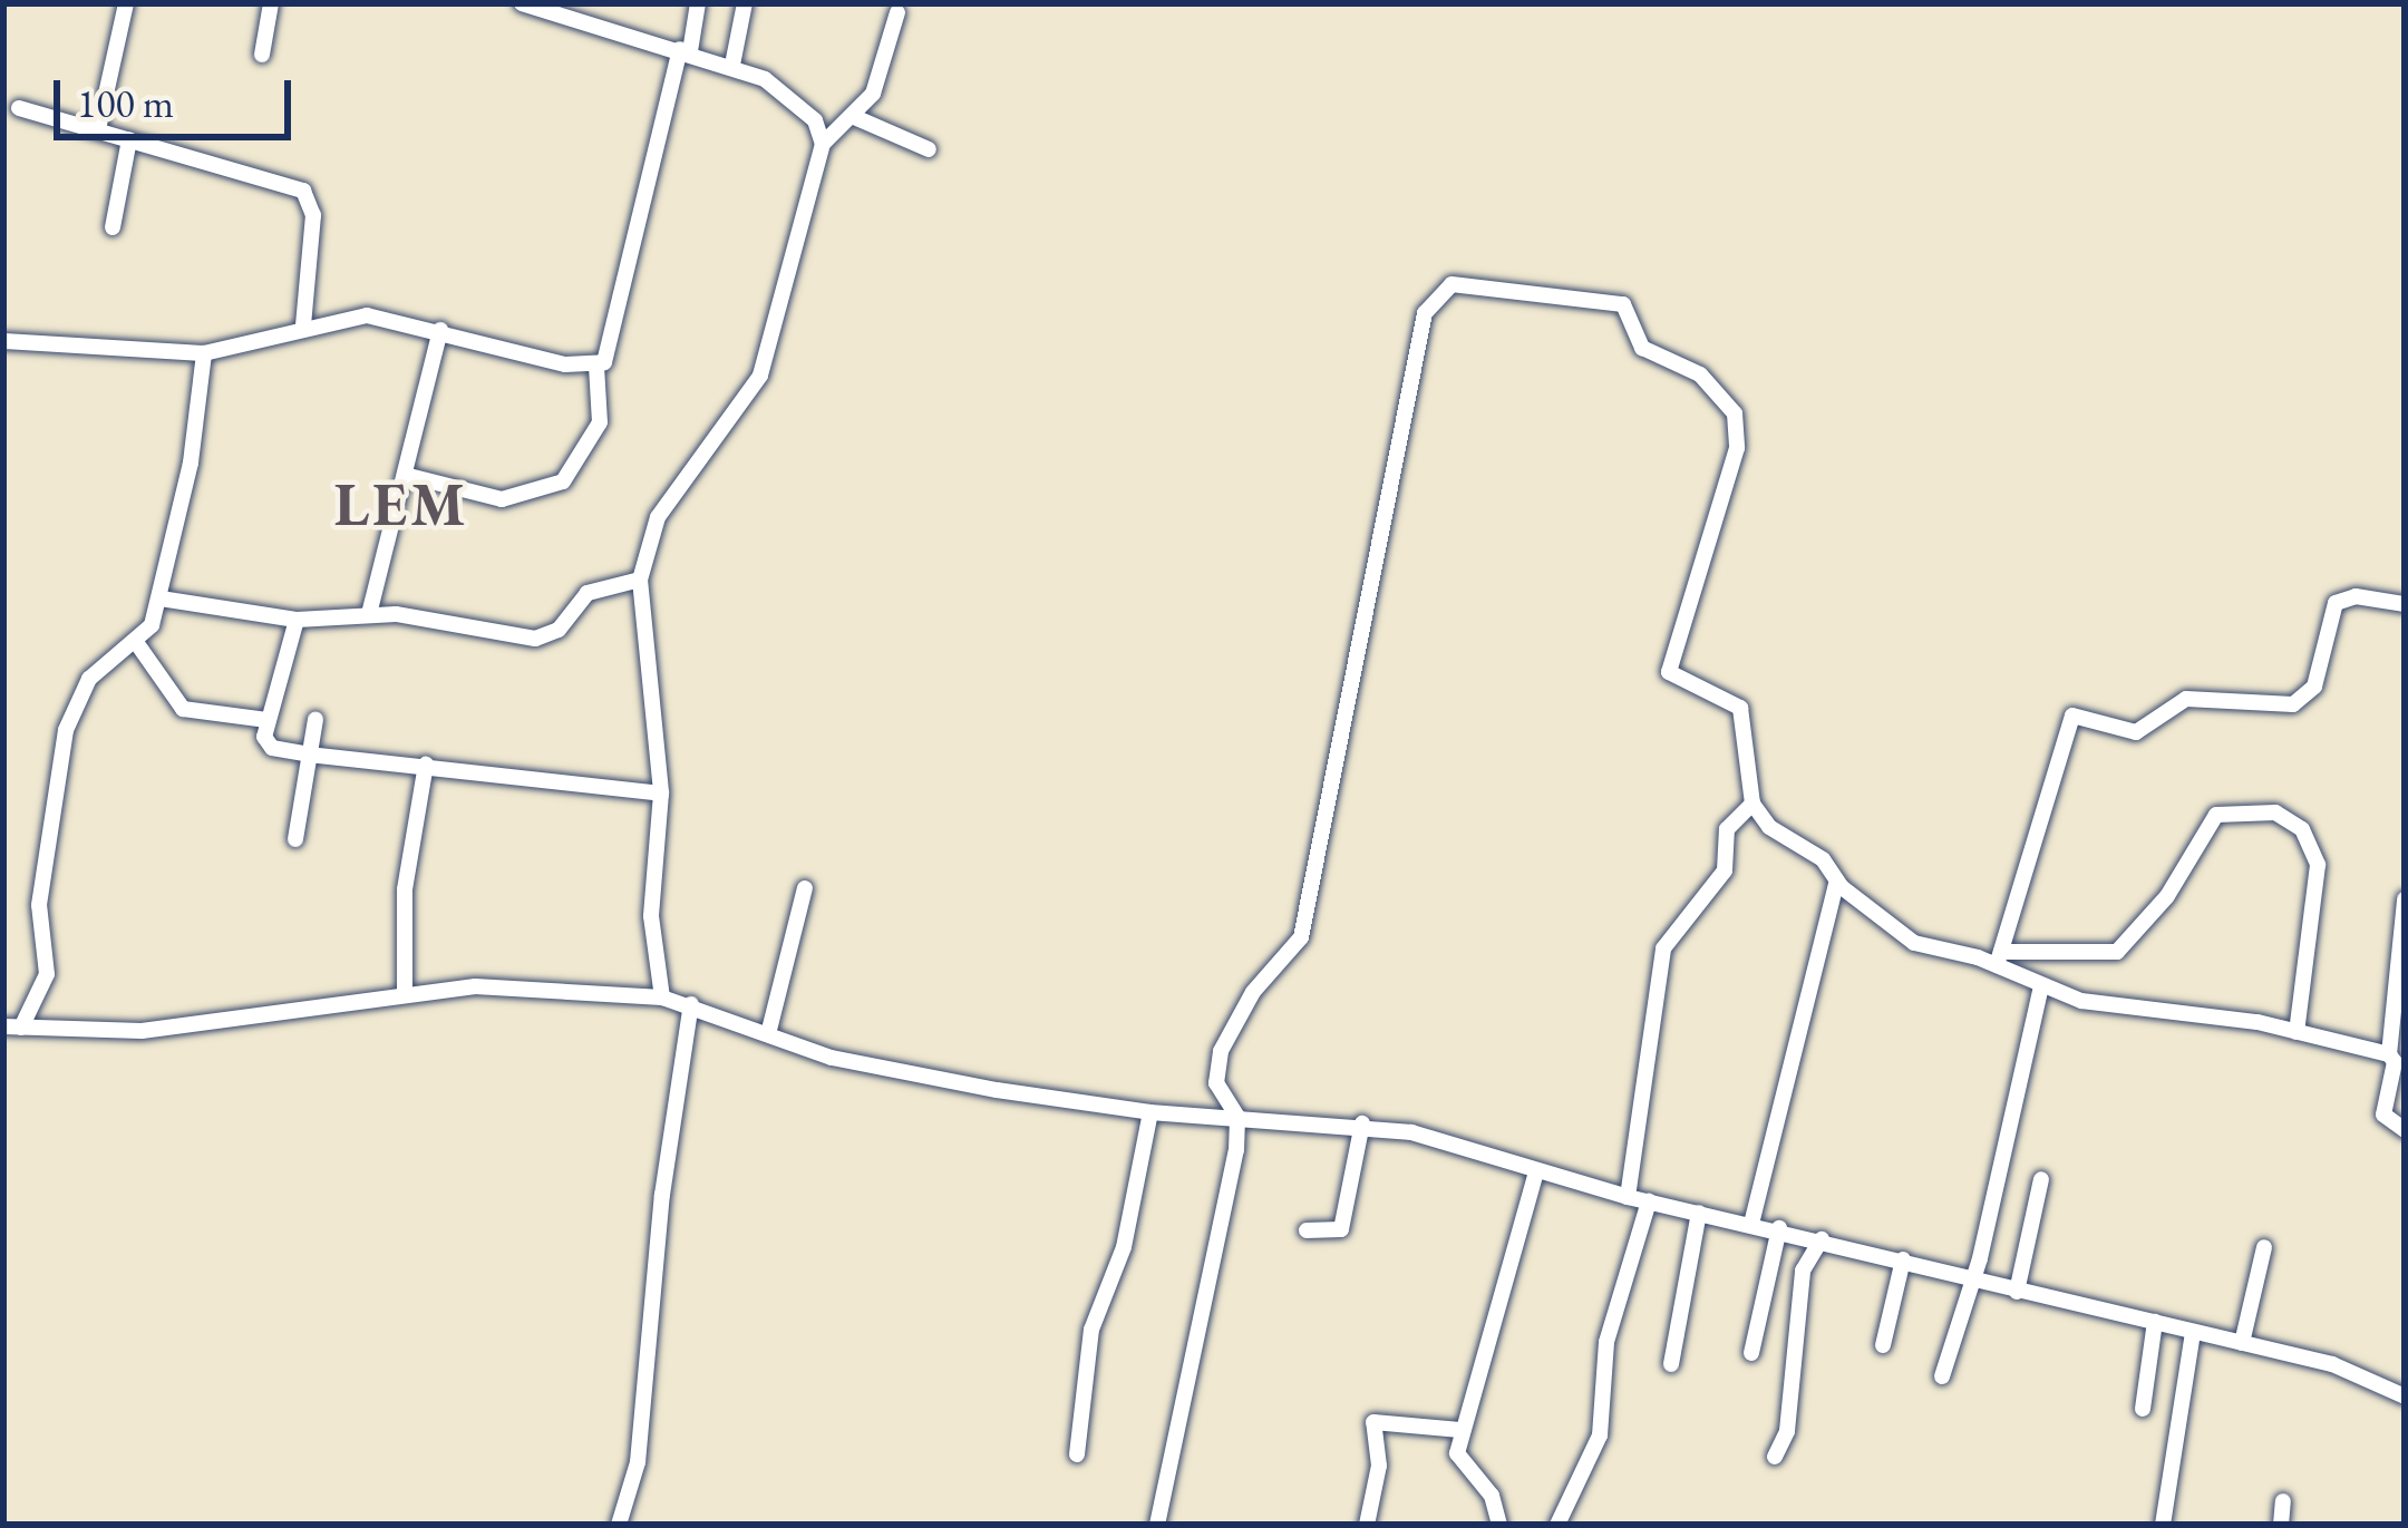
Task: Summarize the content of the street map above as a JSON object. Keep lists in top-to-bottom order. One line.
{"districts":["LEM"],"scale_bar":"100 m"}
